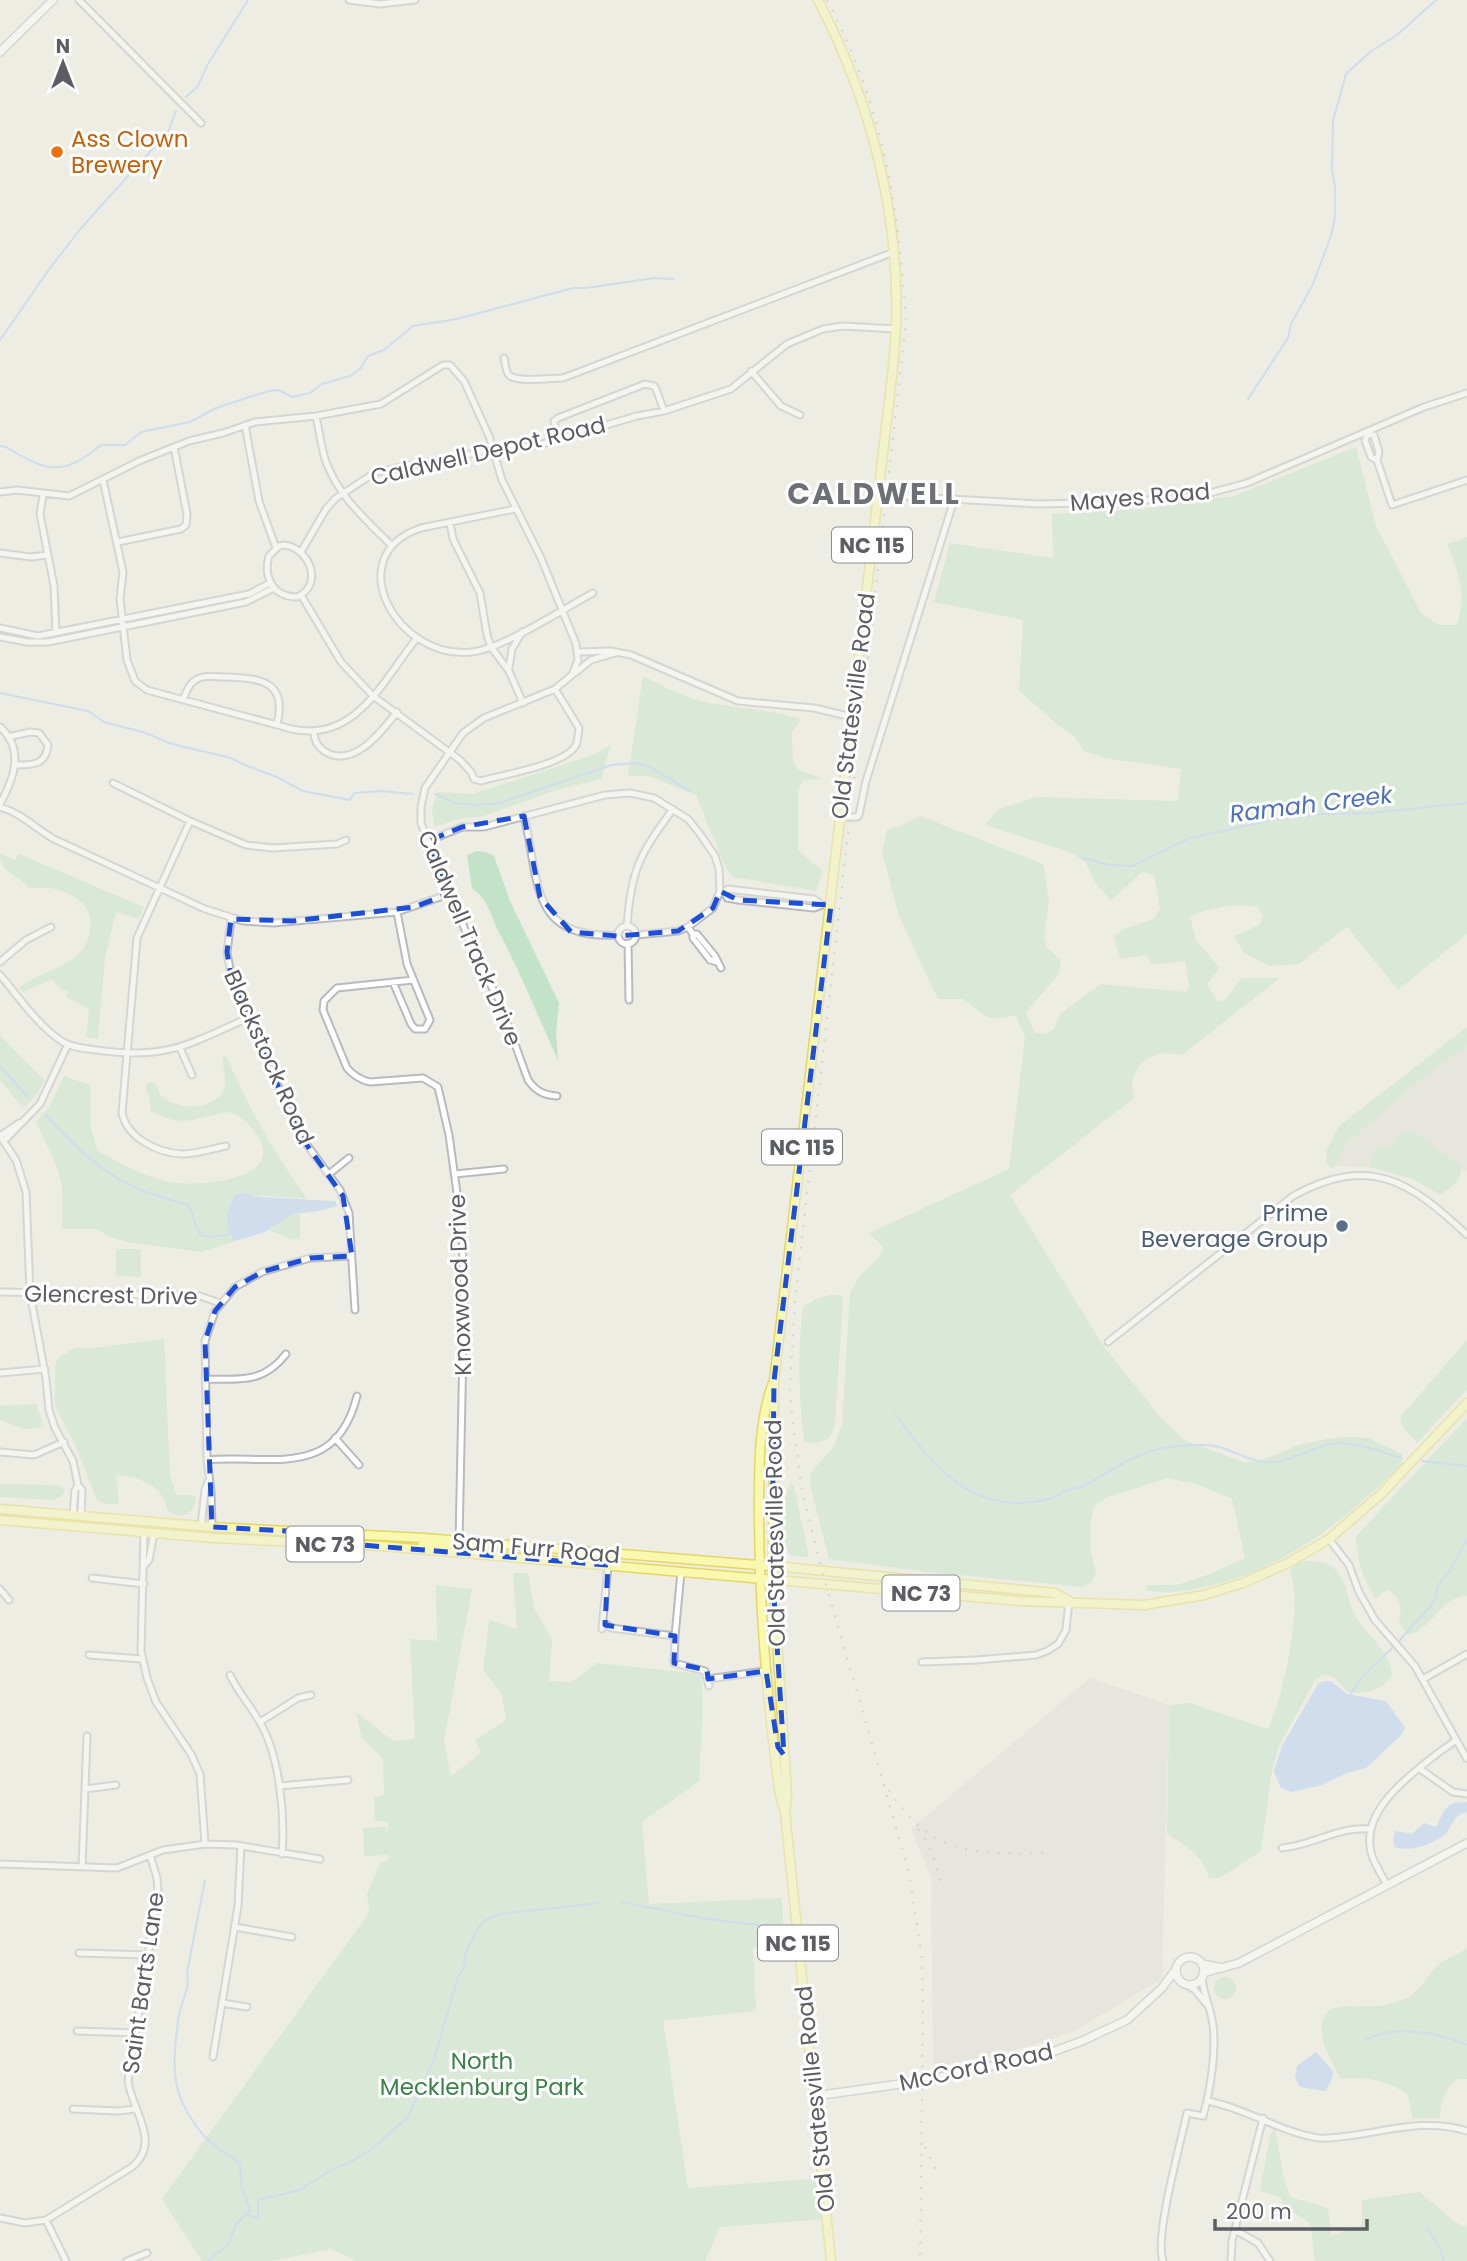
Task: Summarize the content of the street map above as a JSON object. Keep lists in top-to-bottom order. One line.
{"streets":{"main road":["NC 115","Old Statesville Road","NC 73","Sam Furr Road"],"street":["Caldwell Depot Road","Mayes Road","Caldwell Track Drive","Blackstock Road","Knoxwood Drive","Glencrest Drive","Saint Barts Lane","McCord Road"]},"crossings":[["Caldwell Depot Road","Old Statesville Road"],["Mayes Road","Old Statesville Road"],["Old Statesville Road","Sam Furr Road"],["Old Statesville Road","McCord Road"],["Knoxwood Drive","Sam Furr Road"]],"districts":["CALDWELL"],"water":["Ramah Creek"],"parks":["North Mecklenburg Park"],"places":["Ass Clown Brewery","Prime Beverage Group"],"scale_bar":"200 m","north":"top"}
